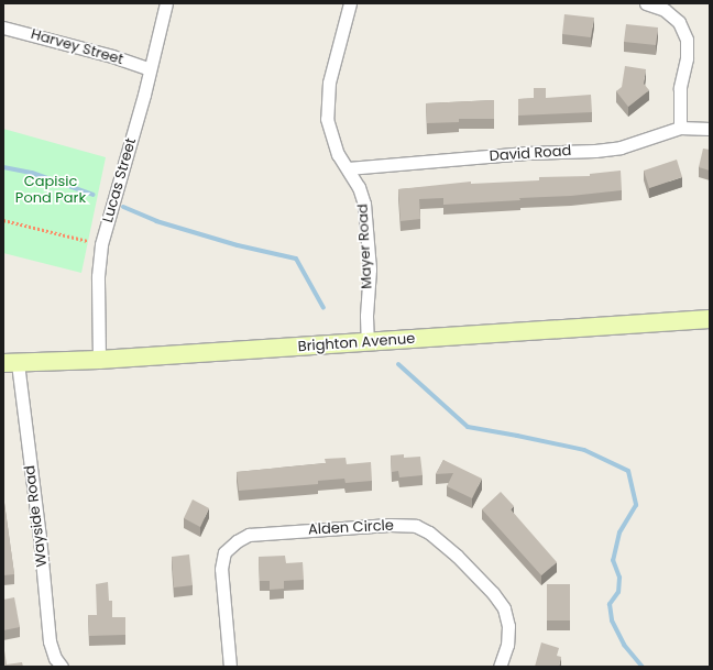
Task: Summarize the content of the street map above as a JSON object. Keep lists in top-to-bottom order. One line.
{"streets":{"main road":["Brighton Avenue"],"street":["Harvey Street","David Road","Lucas Street","Mayer Road","Wayside Road","Alden Circle"]},"crossings":[["Harvey Street","Lucas Street"],["David Road","Mayer Road"],["Lucas Street","Brighton Avenue"],["Mayer Road","Brighton Avenue"],["Brighton Avenue","Wayside Road"]],"parks":["Capisic Pond Park"]}
